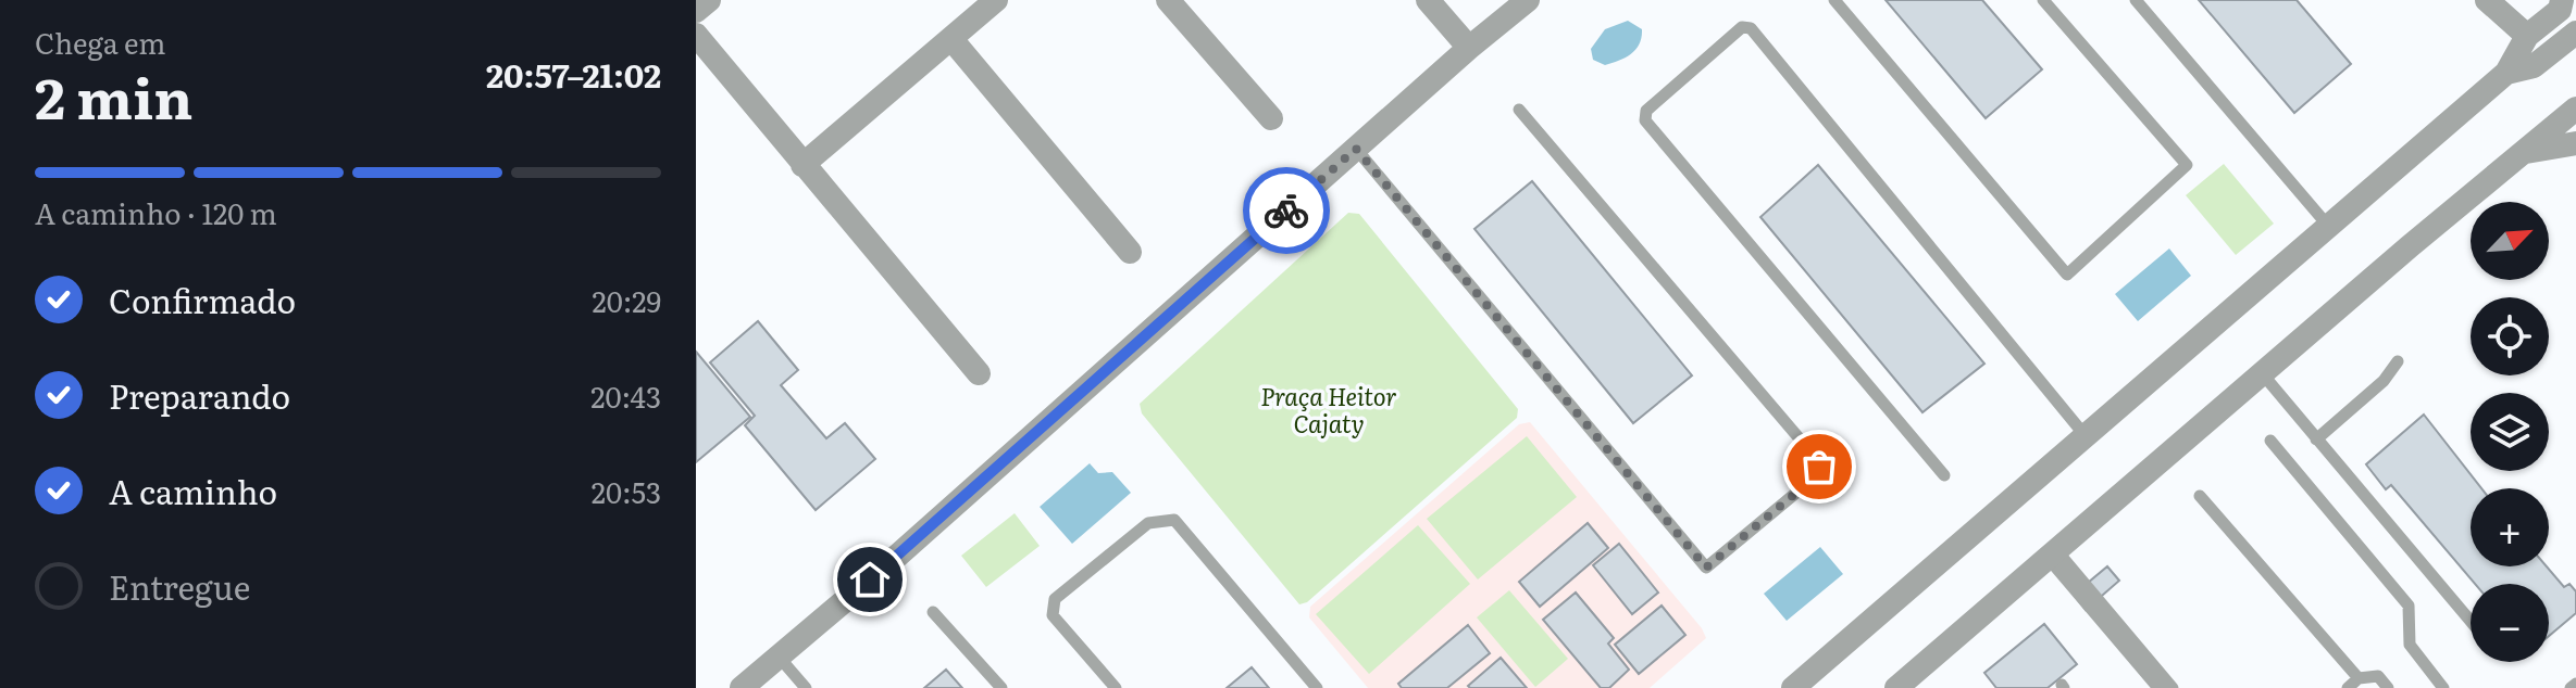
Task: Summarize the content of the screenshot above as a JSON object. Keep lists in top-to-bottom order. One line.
{"parks":["Praça Heitor Cajaty"],"north":"top right","page":{"heading":["2 min","Chega em","20:57–21:02"],"bar":"A caminho · 120 m","map_buttons":["+","−"],"list":[["Confirmado","20:29"],["Preparando","20:43"],["A caminho","20:53"],"Entregue"]}}
